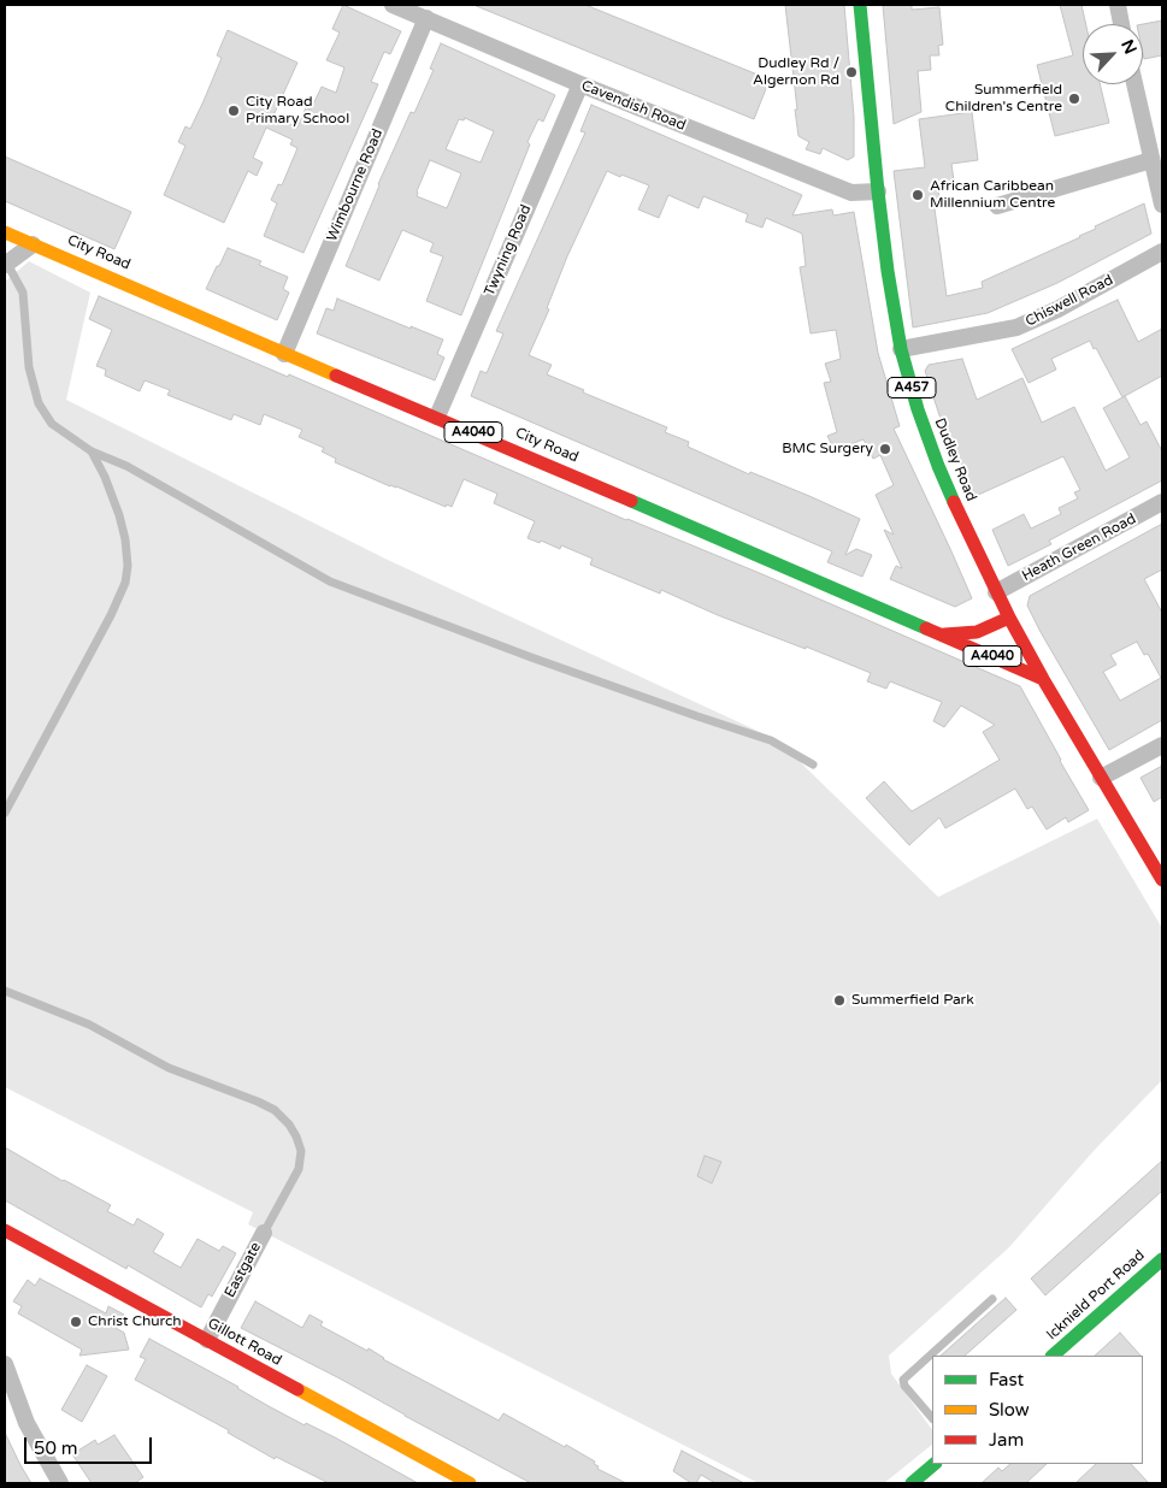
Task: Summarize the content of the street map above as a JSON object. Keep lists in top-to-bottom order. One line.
{"streets":{"main road":["City Road","A457","A4040","Dudley Road","Icknield Port Road","Gillott Road"],"street":["Cavendish Road","Wimbourne Road","Twyning Road","Chiswell Road","Heath Green Road","Eastgate"]},"crossings":[["Cavendish Road","Wimbourne Road"],["Cavendish Road","Twyning Road"],["Cavendish Road","Dudley Road"],["Wimbourne Road","City Road"],["Twyning Road","City Road"],["City Road","Dudley Road"],["Chiswell Road","Dudley Road"],["Dudley Road","Heath Green Road"],["Eastgate","Gillott Road"]],"places":["Dudley Rd / Algernon Rd","Summerfield Children's Centre","City Road Primary School","African Caribbean Millennium Centre","BMC Surgery","Summerfield Park","Christ Church"],"legend":["Fast","Slow","Jam"],"scale_bar":"50 m","north":"top right"}
